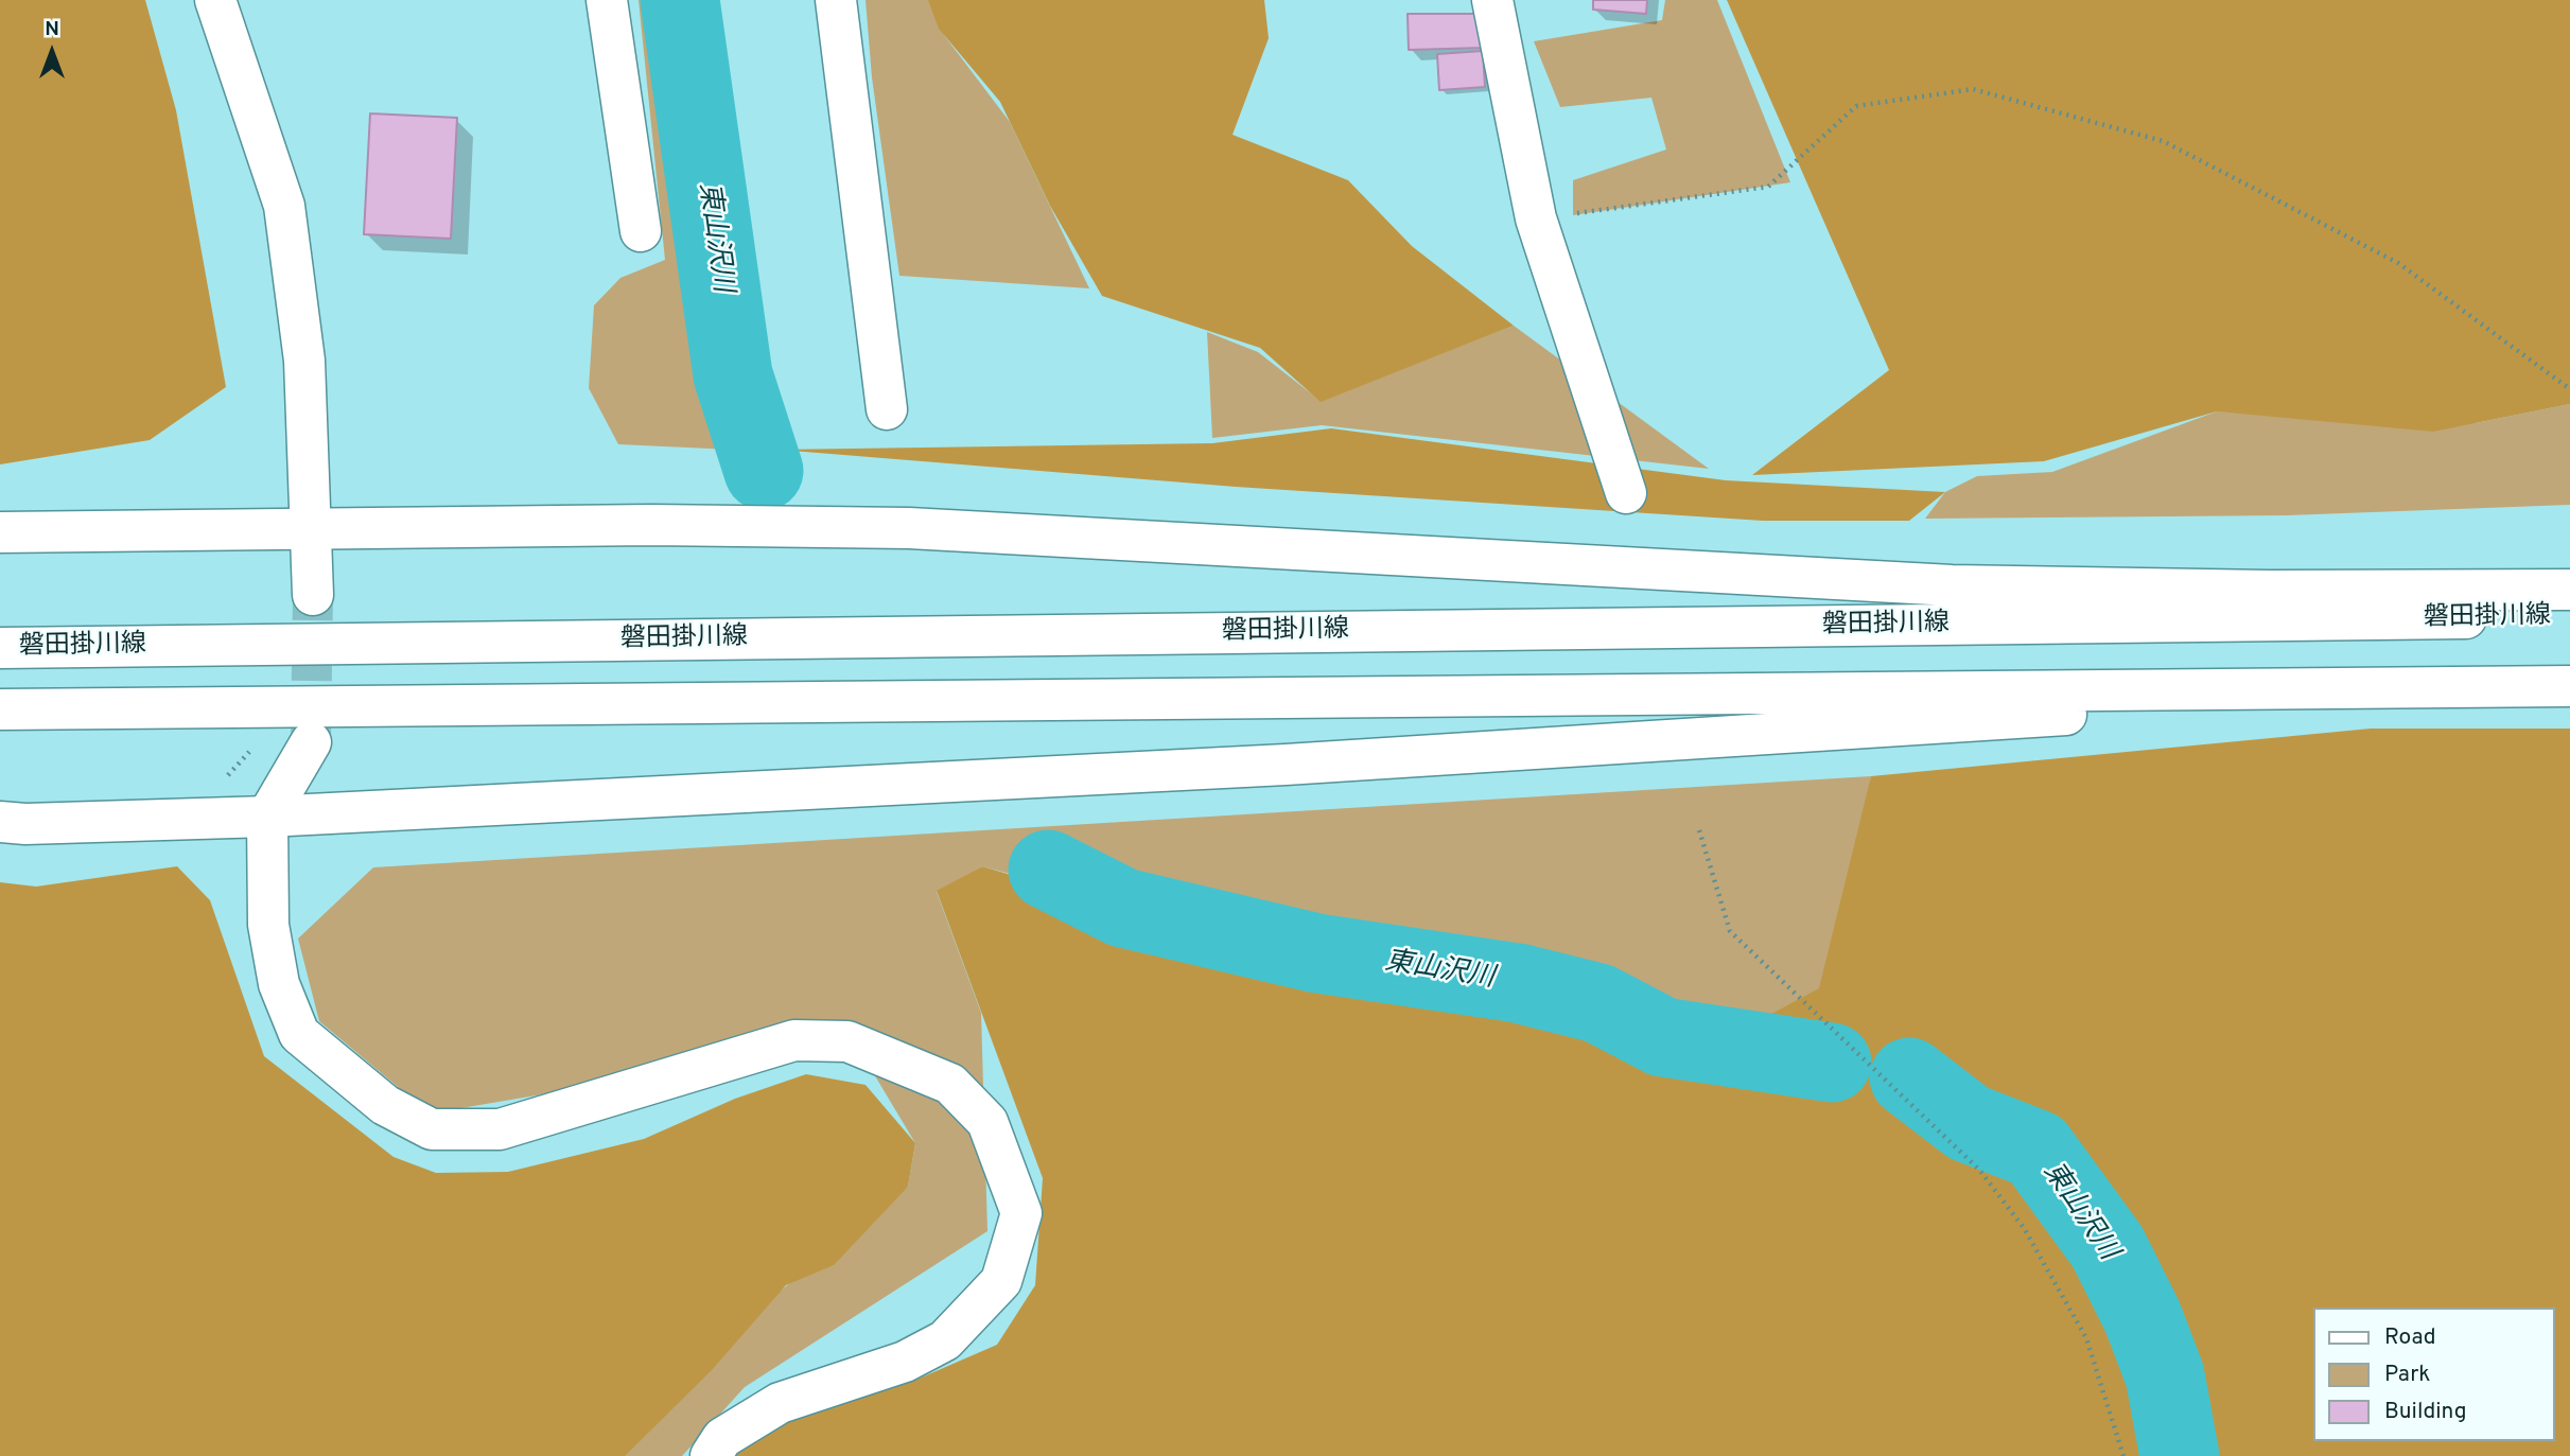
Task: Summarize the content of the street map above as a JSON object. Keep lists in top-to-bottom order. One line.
{"streets":{"main road":["磐田掛川線"]},"water":["東山沢川"],"legend":["Road","Park","Building"],"north":"top"}
